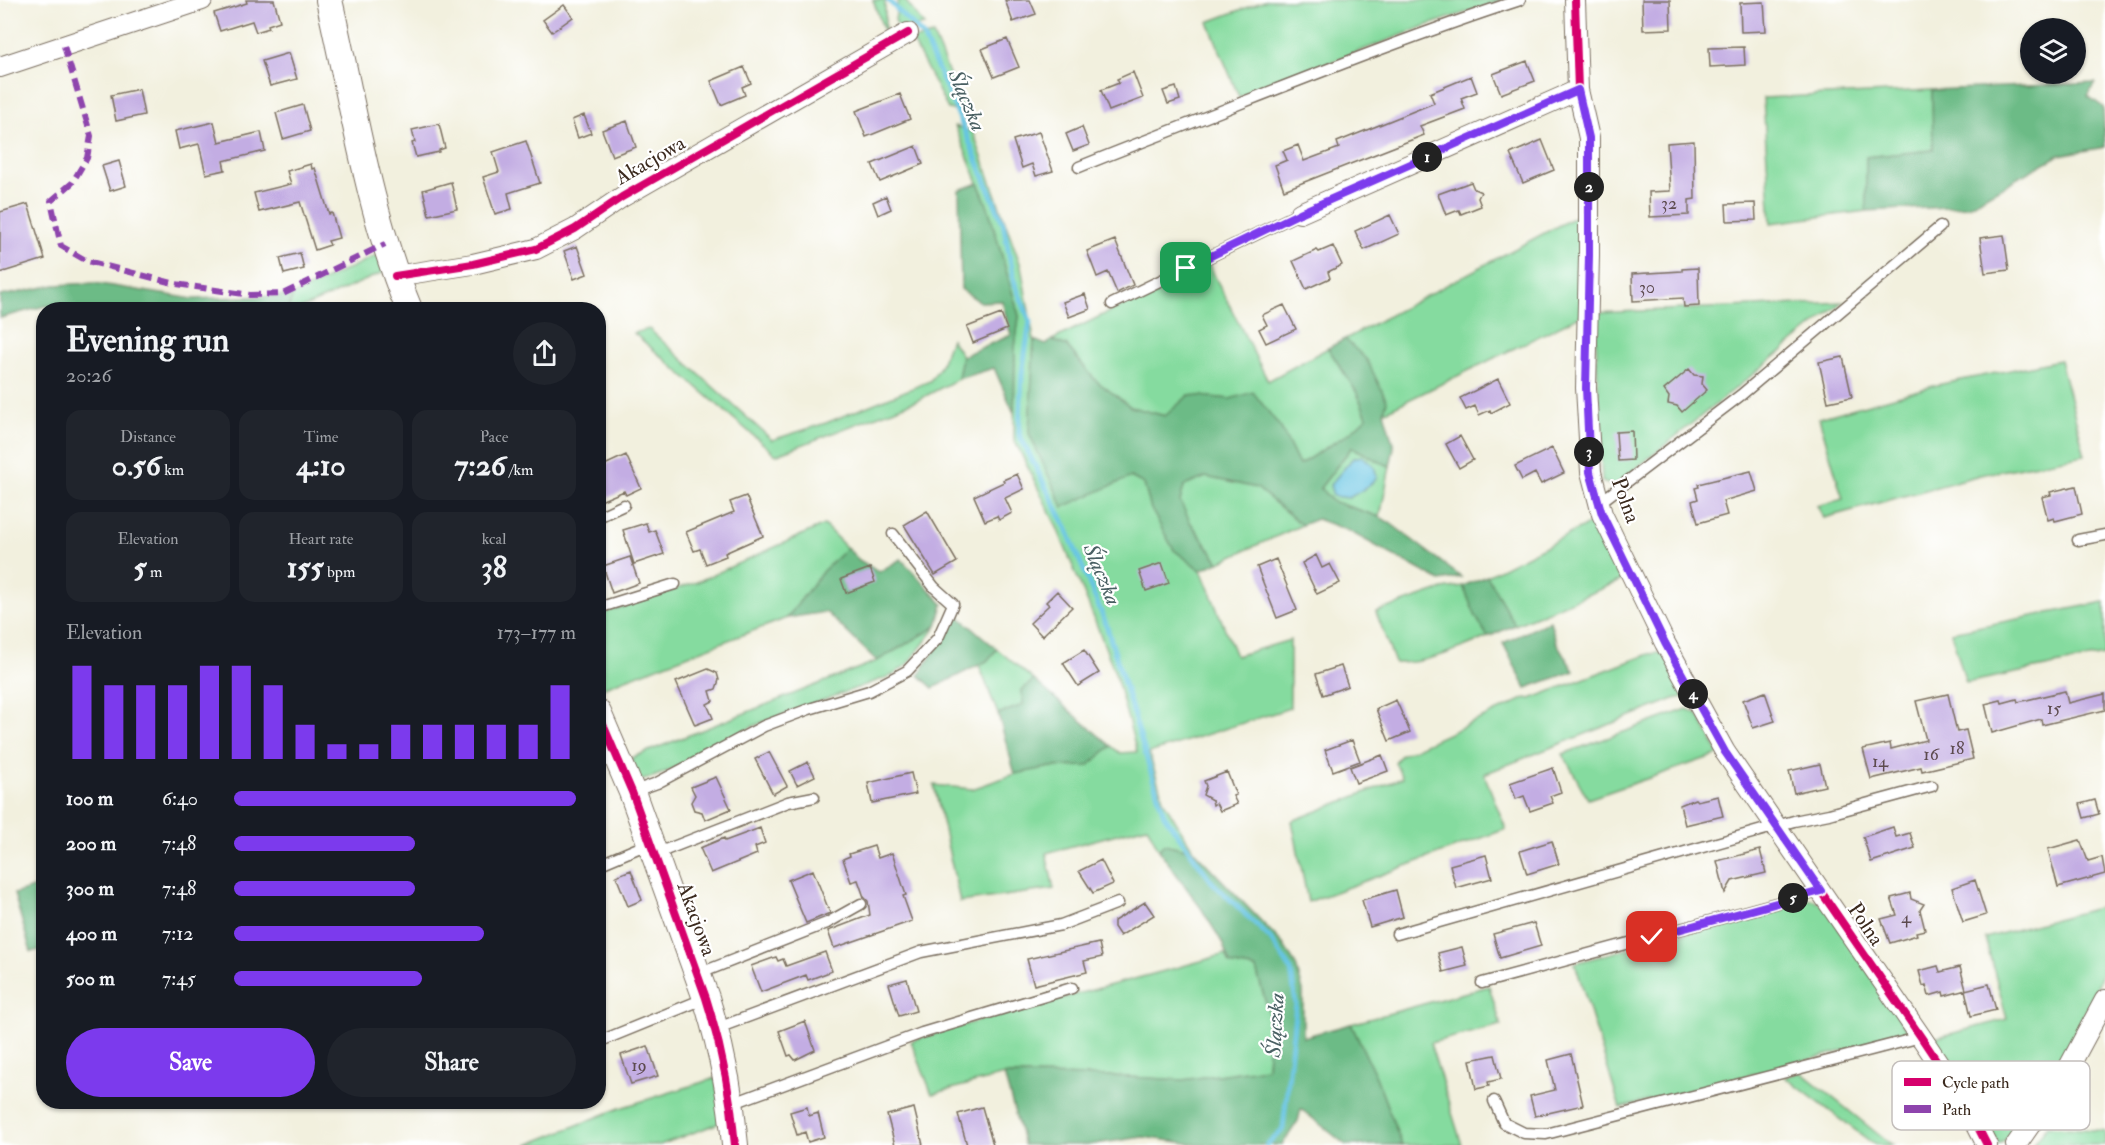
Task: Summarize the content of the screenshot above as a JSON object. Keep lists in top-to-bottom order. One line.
{"streets":{"street":["Akacjowa","Polna"]},"water":["Ślączka"],"house_numbers":["32","30","15","18","16","14","4","19"],"legend":["Cycle path","Path"],"page":{"pins":["1","2","3","4","5"],"heading":["Evening run","20:26"],"stats":[["Distance","0.56 km"],["Time","4:10"],["Pace","7:26 /km"],["Elevation","5 m"],["Heart rate","155 bpm"],["kcal","38"]],"chart":["Elevation","173–177 m"],"list":[{"name":"100 m","note":"6:40"},{"name":"200 m","note":"7:48"},{"name":"300 m","note":"7:48"},{"name":"400 m","note":"7:12"},{"name":"500 m","note":"7:45"}],"buttons":["Save","Share"]}}
